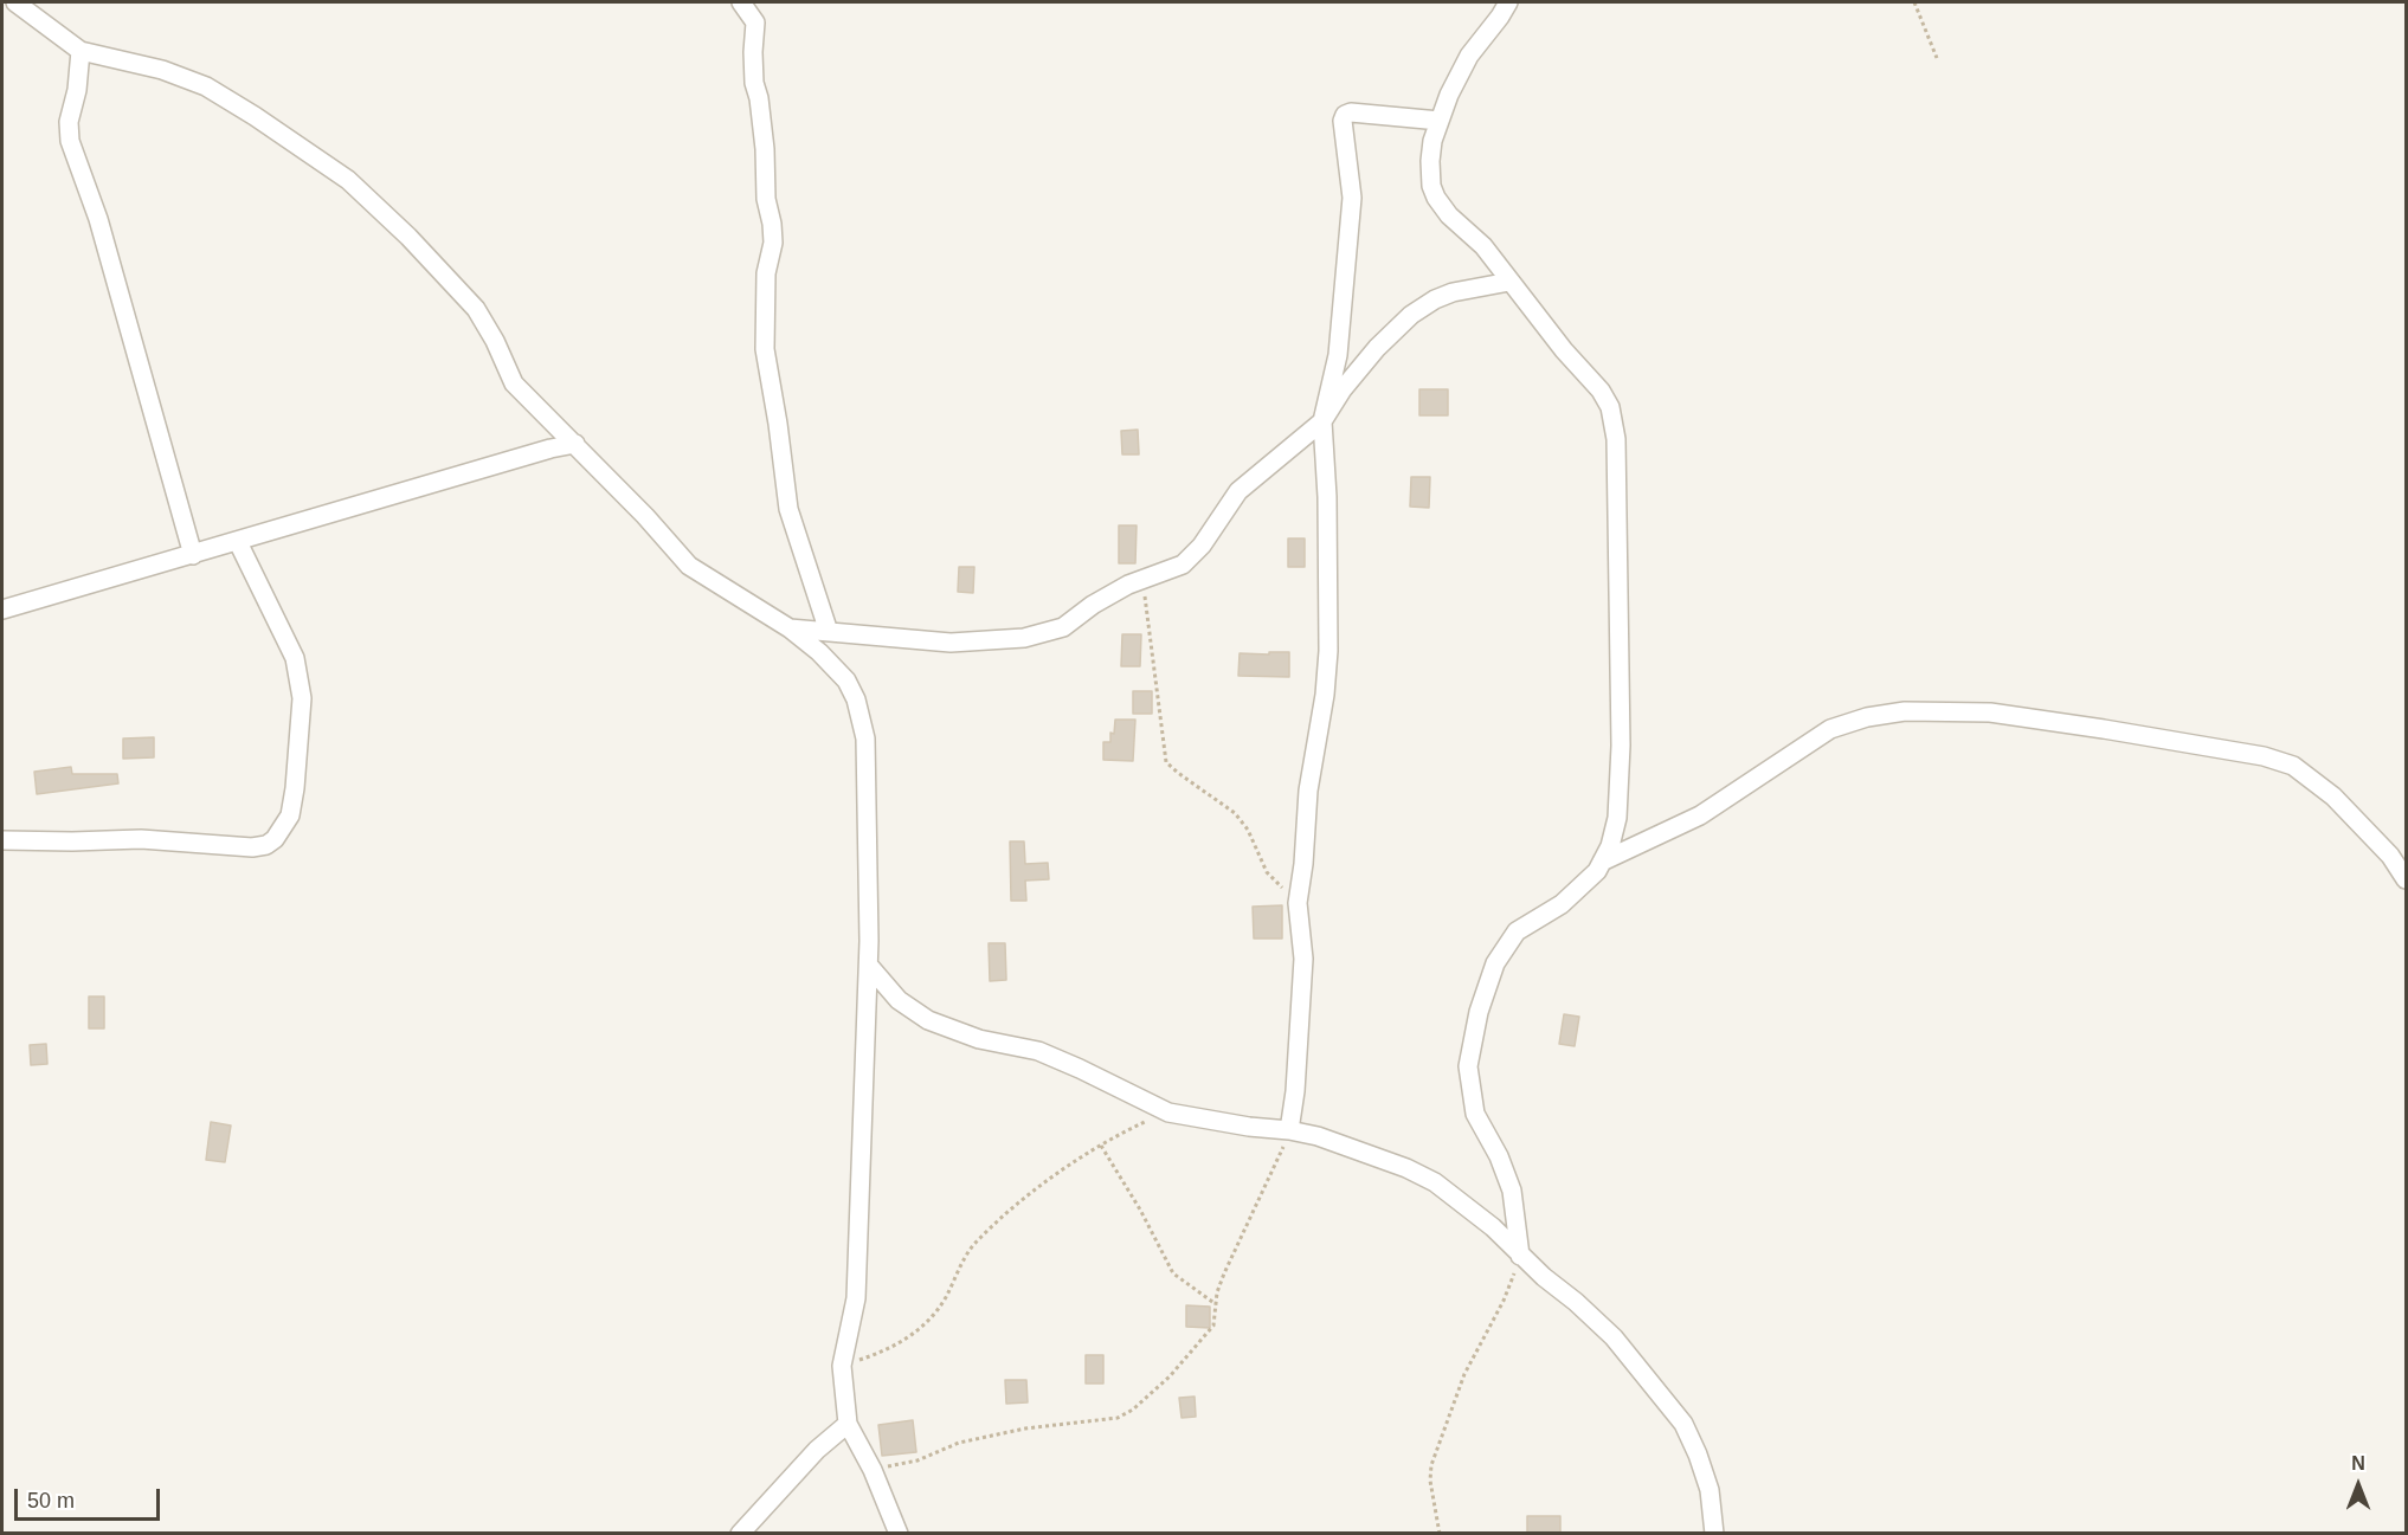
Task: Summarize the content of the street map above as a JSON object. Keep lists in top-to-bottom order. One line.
{"scale_bar":"50 m","north":"top"}
